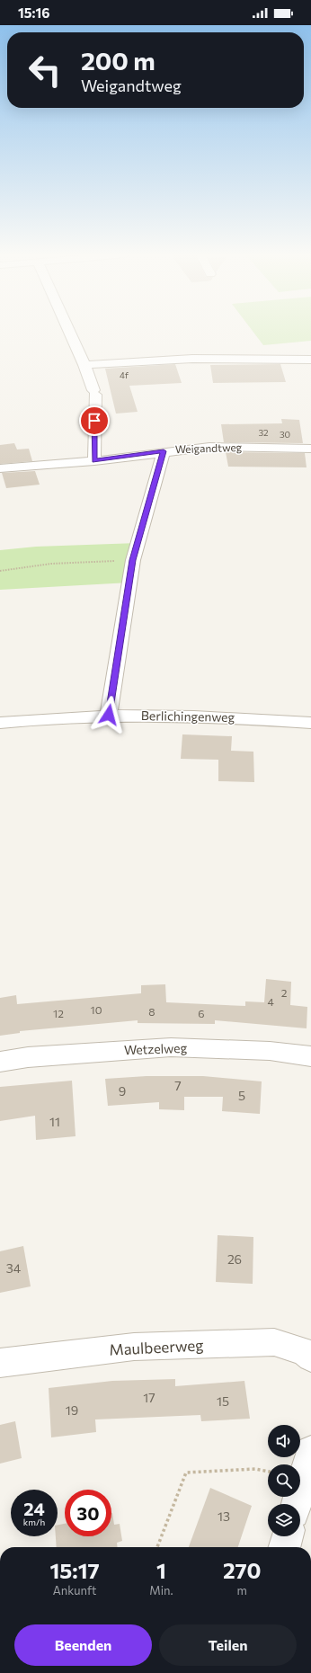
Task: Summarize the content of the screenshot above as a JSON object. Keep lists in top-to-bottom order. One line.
{"streets":{"street":["Weigandtweg","Berlichingenweg","Wetzelweg","Maulbeerweg"]},"house_numbers":["4f","32","30","2","4","10","8","12","6","7","9","5","11","26","34","17","15","19","13"],"page":{"status":"15:16","turn":["200 m","Weigandtweg"],"speed":"24 km/h","limit":"30","eta":["15:17","Ankunft","1","Min.","270","m"],"buttons":["Beenden","Teilen"]}}
